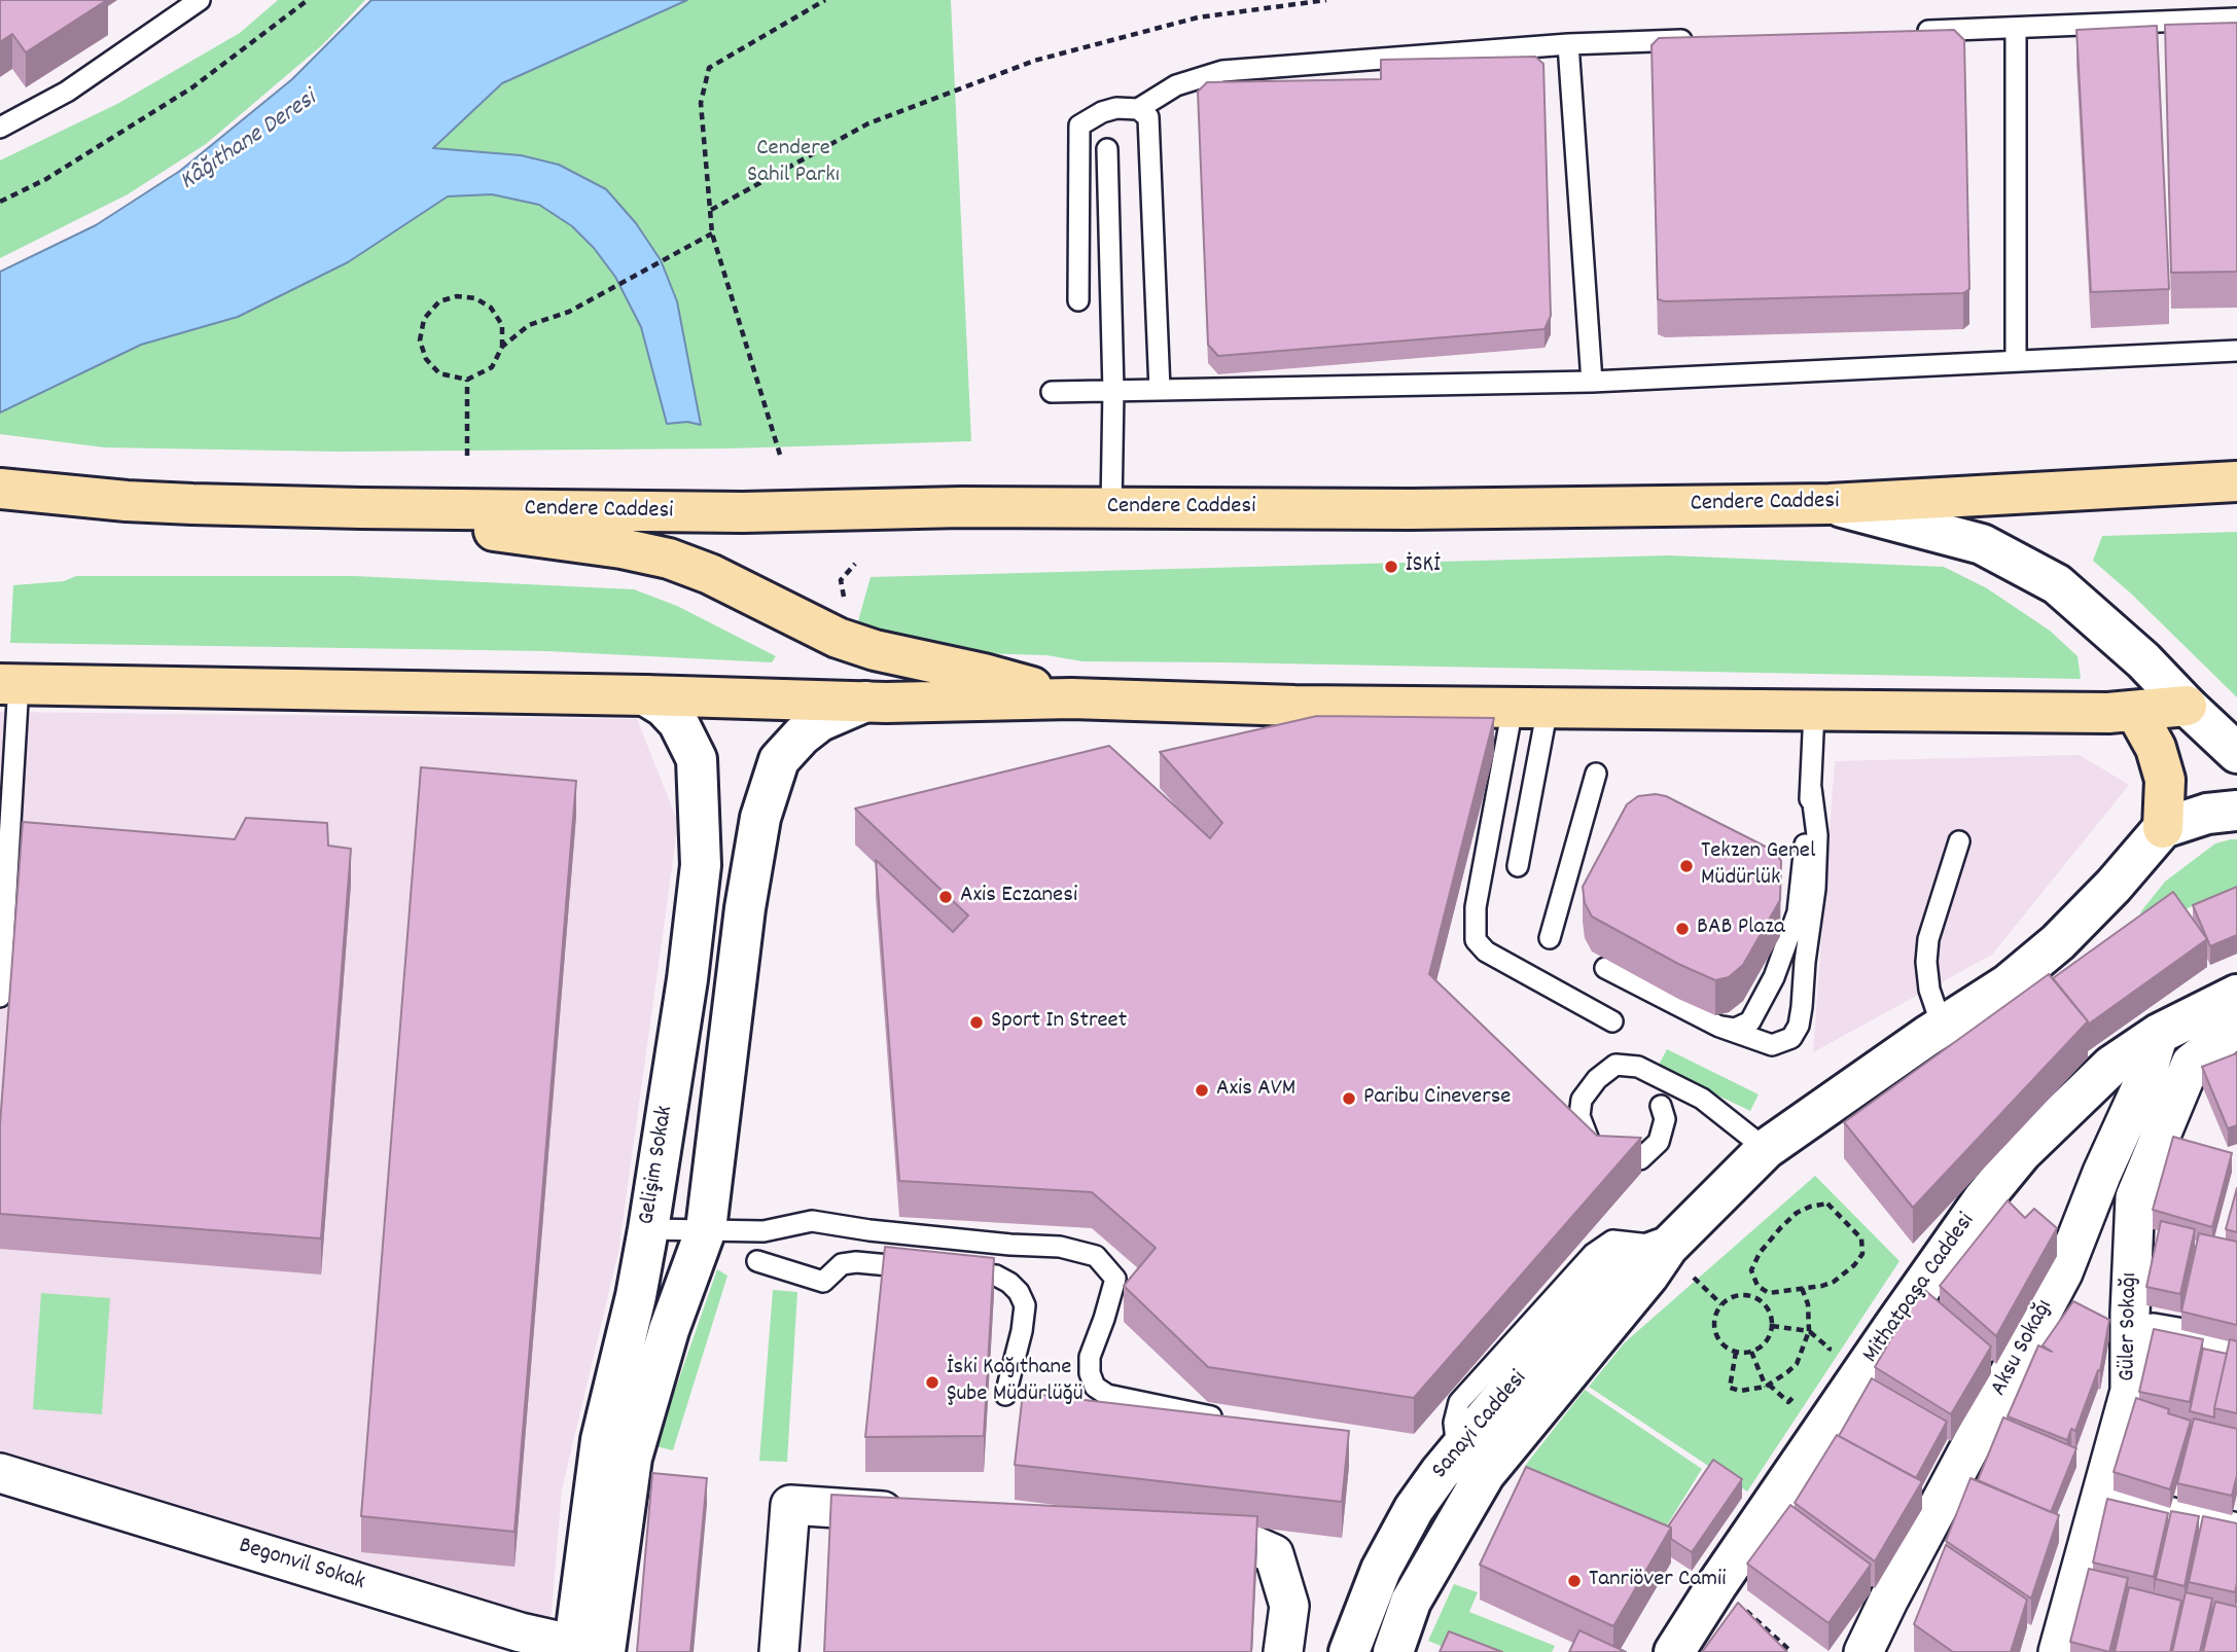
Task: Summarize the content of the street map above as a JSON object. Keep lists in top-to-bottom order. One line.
{"streets":{"main road":["Cendere Caddesi"],"street":["Gelişim Sokak","Mithatpaşa Caddesi","Güler Sokağı","Aksu Sokağı","Sanayi Caddesi","Begonvil Sokak"]},"crossings":[["Gelişim Sokak","Begonvil Sokak"],["Mithatpaşa Caddesi","Aksu Sokağı"]],"water":["Kâğıthane Deresi"],"parks":["Cendere Sahil Parkı"],"places":["İSKİ","Tekzen Genel Müdürlük","Axis Eczanesi","BAB Plaza","Sport In Street","Axis AVM","Paribu Cineverse","İski Kağıthane Şube Müdürlüğü","Tanriöver Camii"]}
